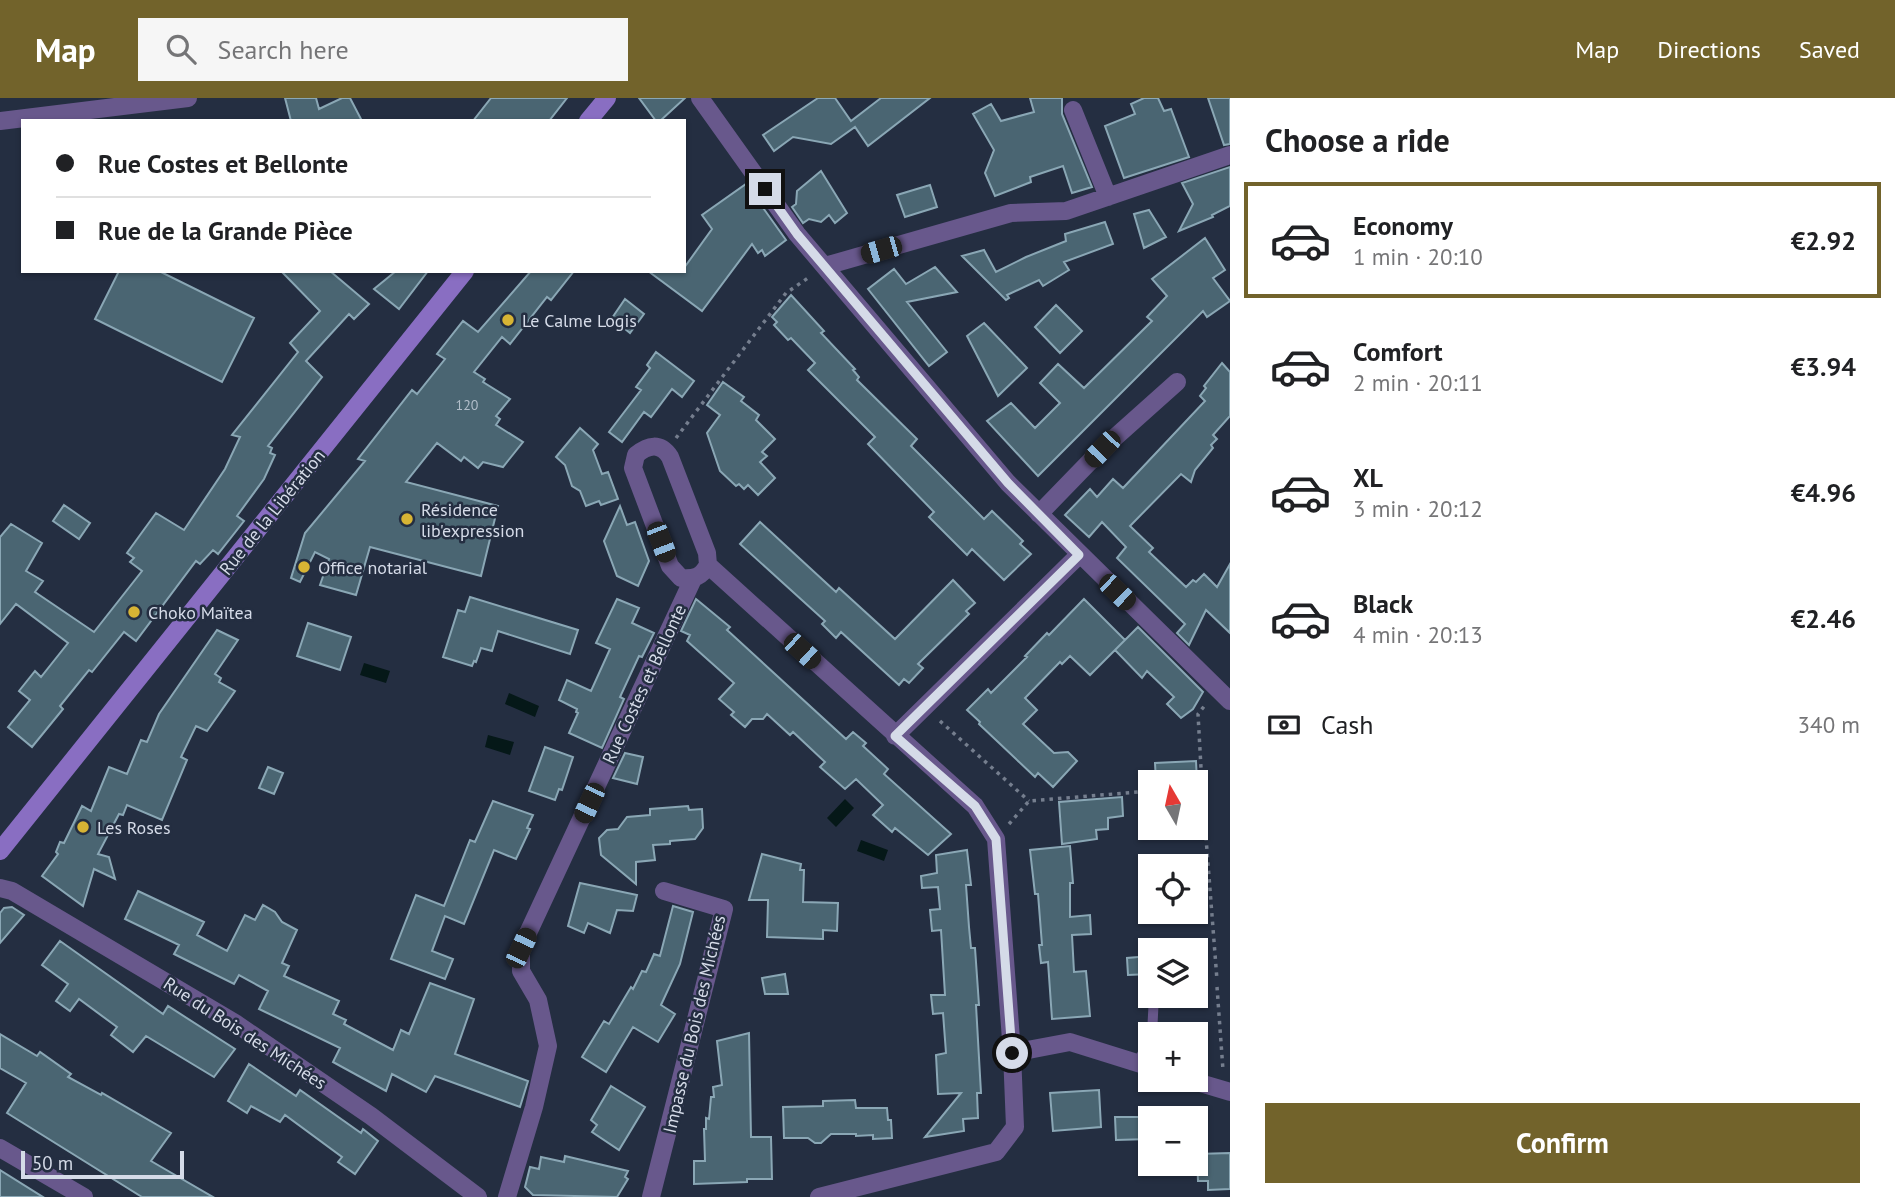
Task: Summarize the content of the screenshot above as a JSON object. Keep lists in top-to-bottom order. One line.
{"streets":{"street":["Rue de la Libération","Rue Costes et Bellonte","Impasse du Bois des Michées","Rue du Bois des Michées"]},"places":["Le Calme Logis","Résidence lib'expression","Office notarial","Choko Maïtea","Les Roses"],"house_numbers":["120"],"scale_bar":"50 m","north":"top","page":{"header":"Map","search":"Search here","nav":["Map","Directions","Saved"],"heading":"Choose a ride","banner":["Rue Costes et Bellonte","Rue de la Grande Pièce"],"list":[{"name":"Economy","note":"1 min · 20:10","value":"€2.92"},{"name":"Comfort","note":"2 min · 20:11","value":"€3.94"},{"name":"XL","note":"3 min · 20:12","value":"€4.96"},{"name":"Black","note":"4 min · 20:13","value":"€2.46"}],"pay":["Cash","340 m"],"map_buttons":["+","−"],"buttons":"Confirm","scale":"50 m"}}
